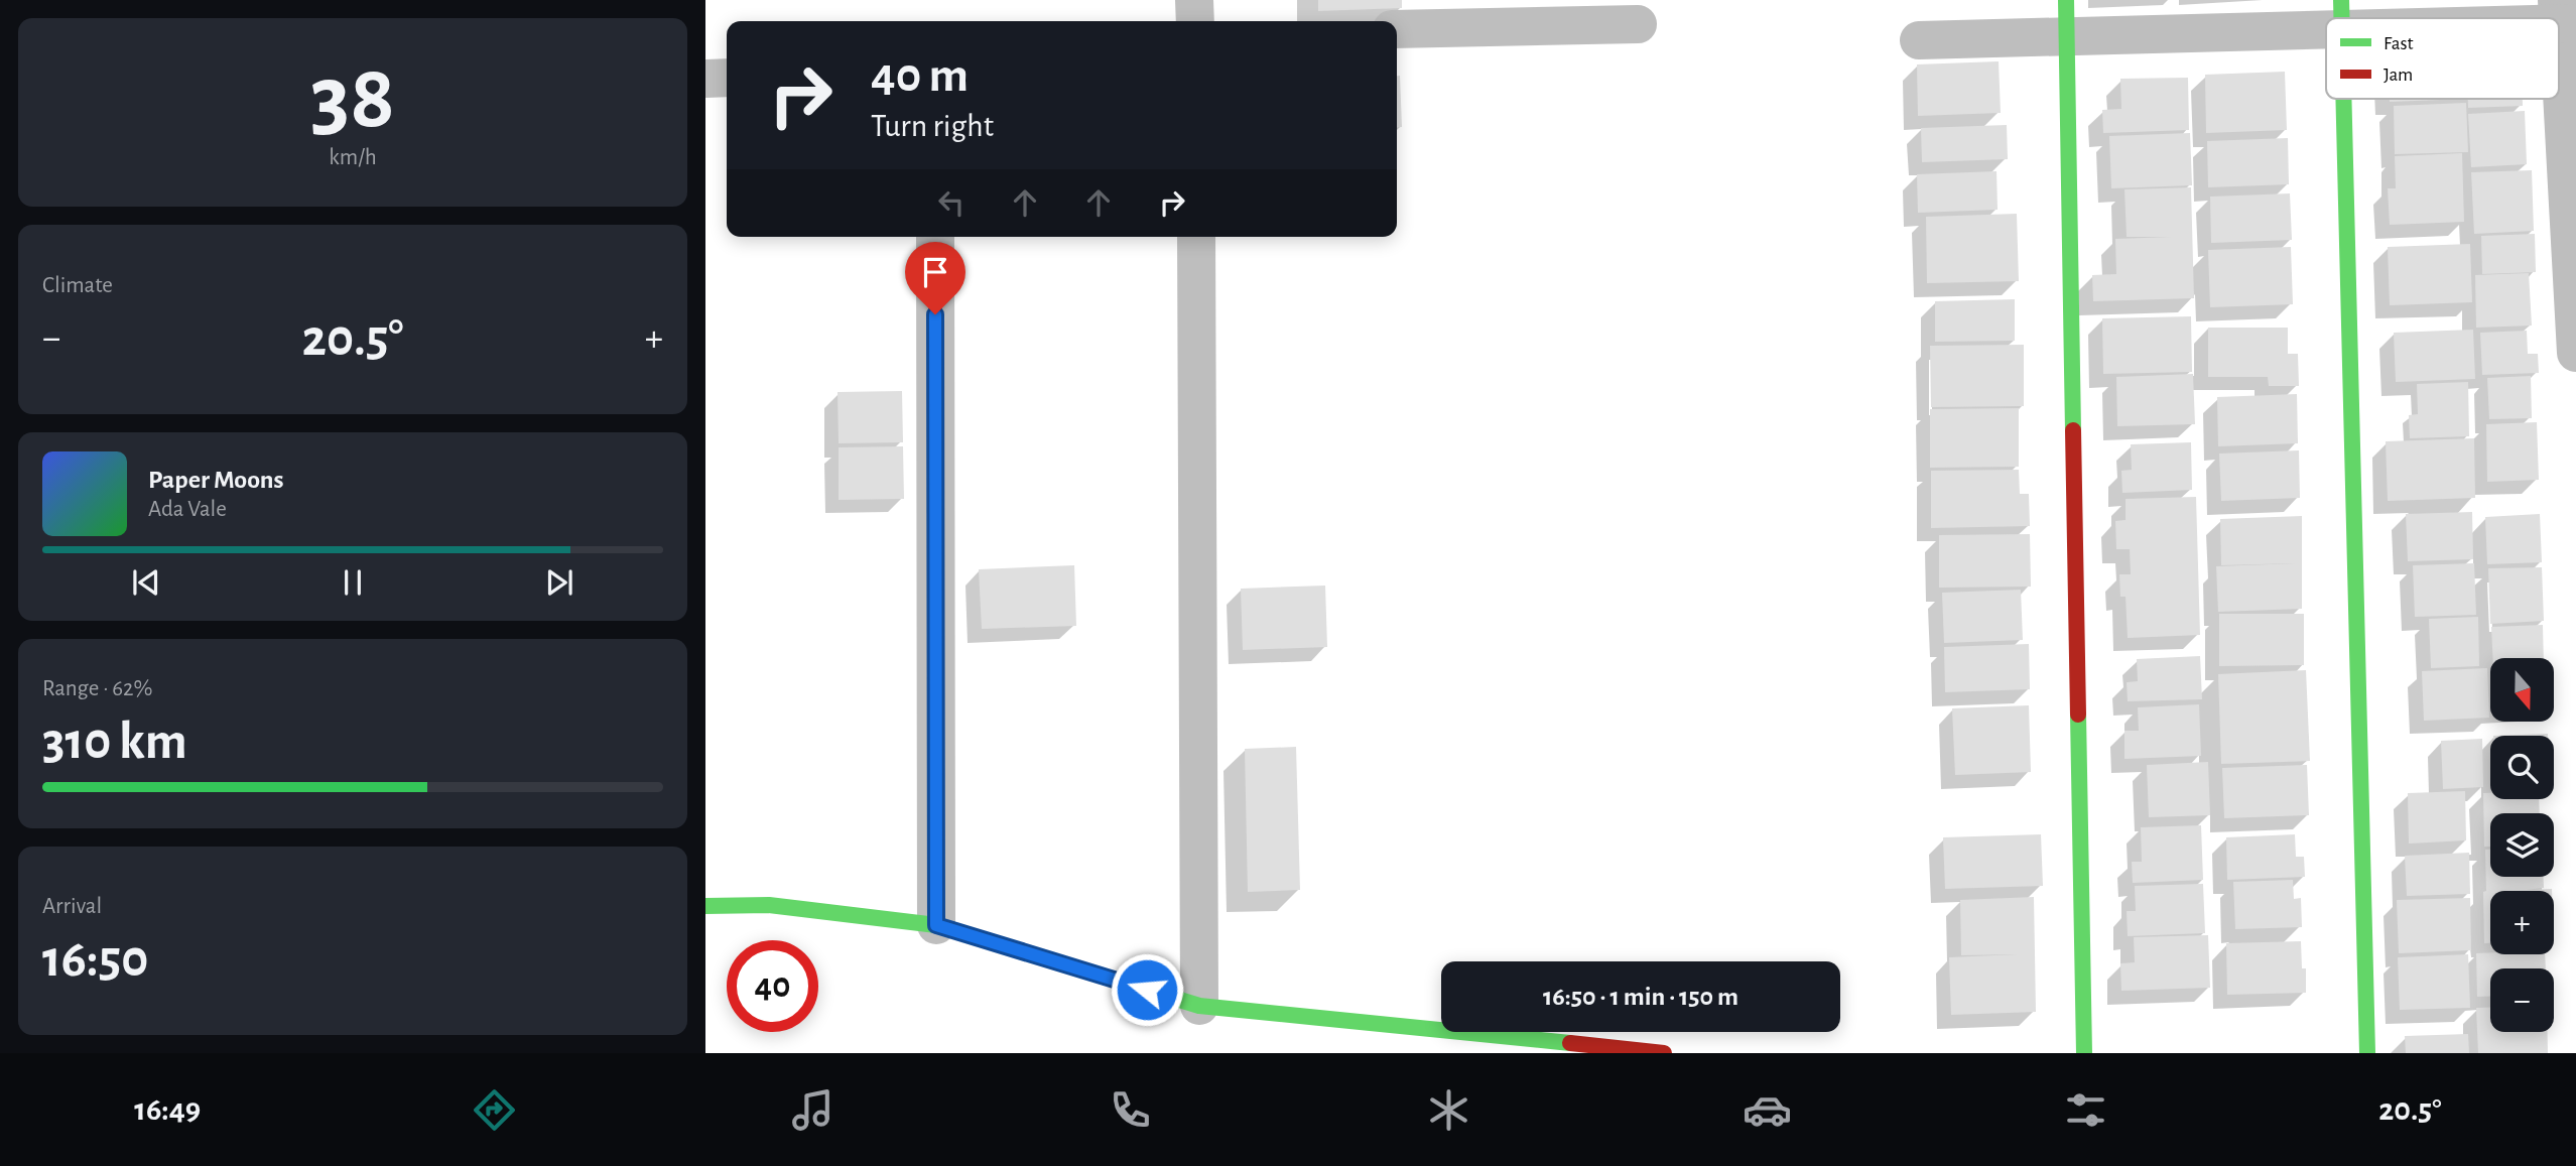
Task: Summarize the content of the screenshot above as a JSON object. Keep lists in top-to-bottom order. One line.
{"legend":["Fast","Jam"],"north":"bottom","page":{"tile":[["38","km/h"],"Climate",["Range · 62%","310 km"],["Arrival","16:50"]],"turn":["40 m","Turn right"],"heat":["−","20.5°","+"],"song":["Paper Moons","Ada Vale"],"map_buttons":["+","−"],"limit":"40","trip":"16:50 · 1 min · 150 m","tabs":["16:49","20.5°"]}}
